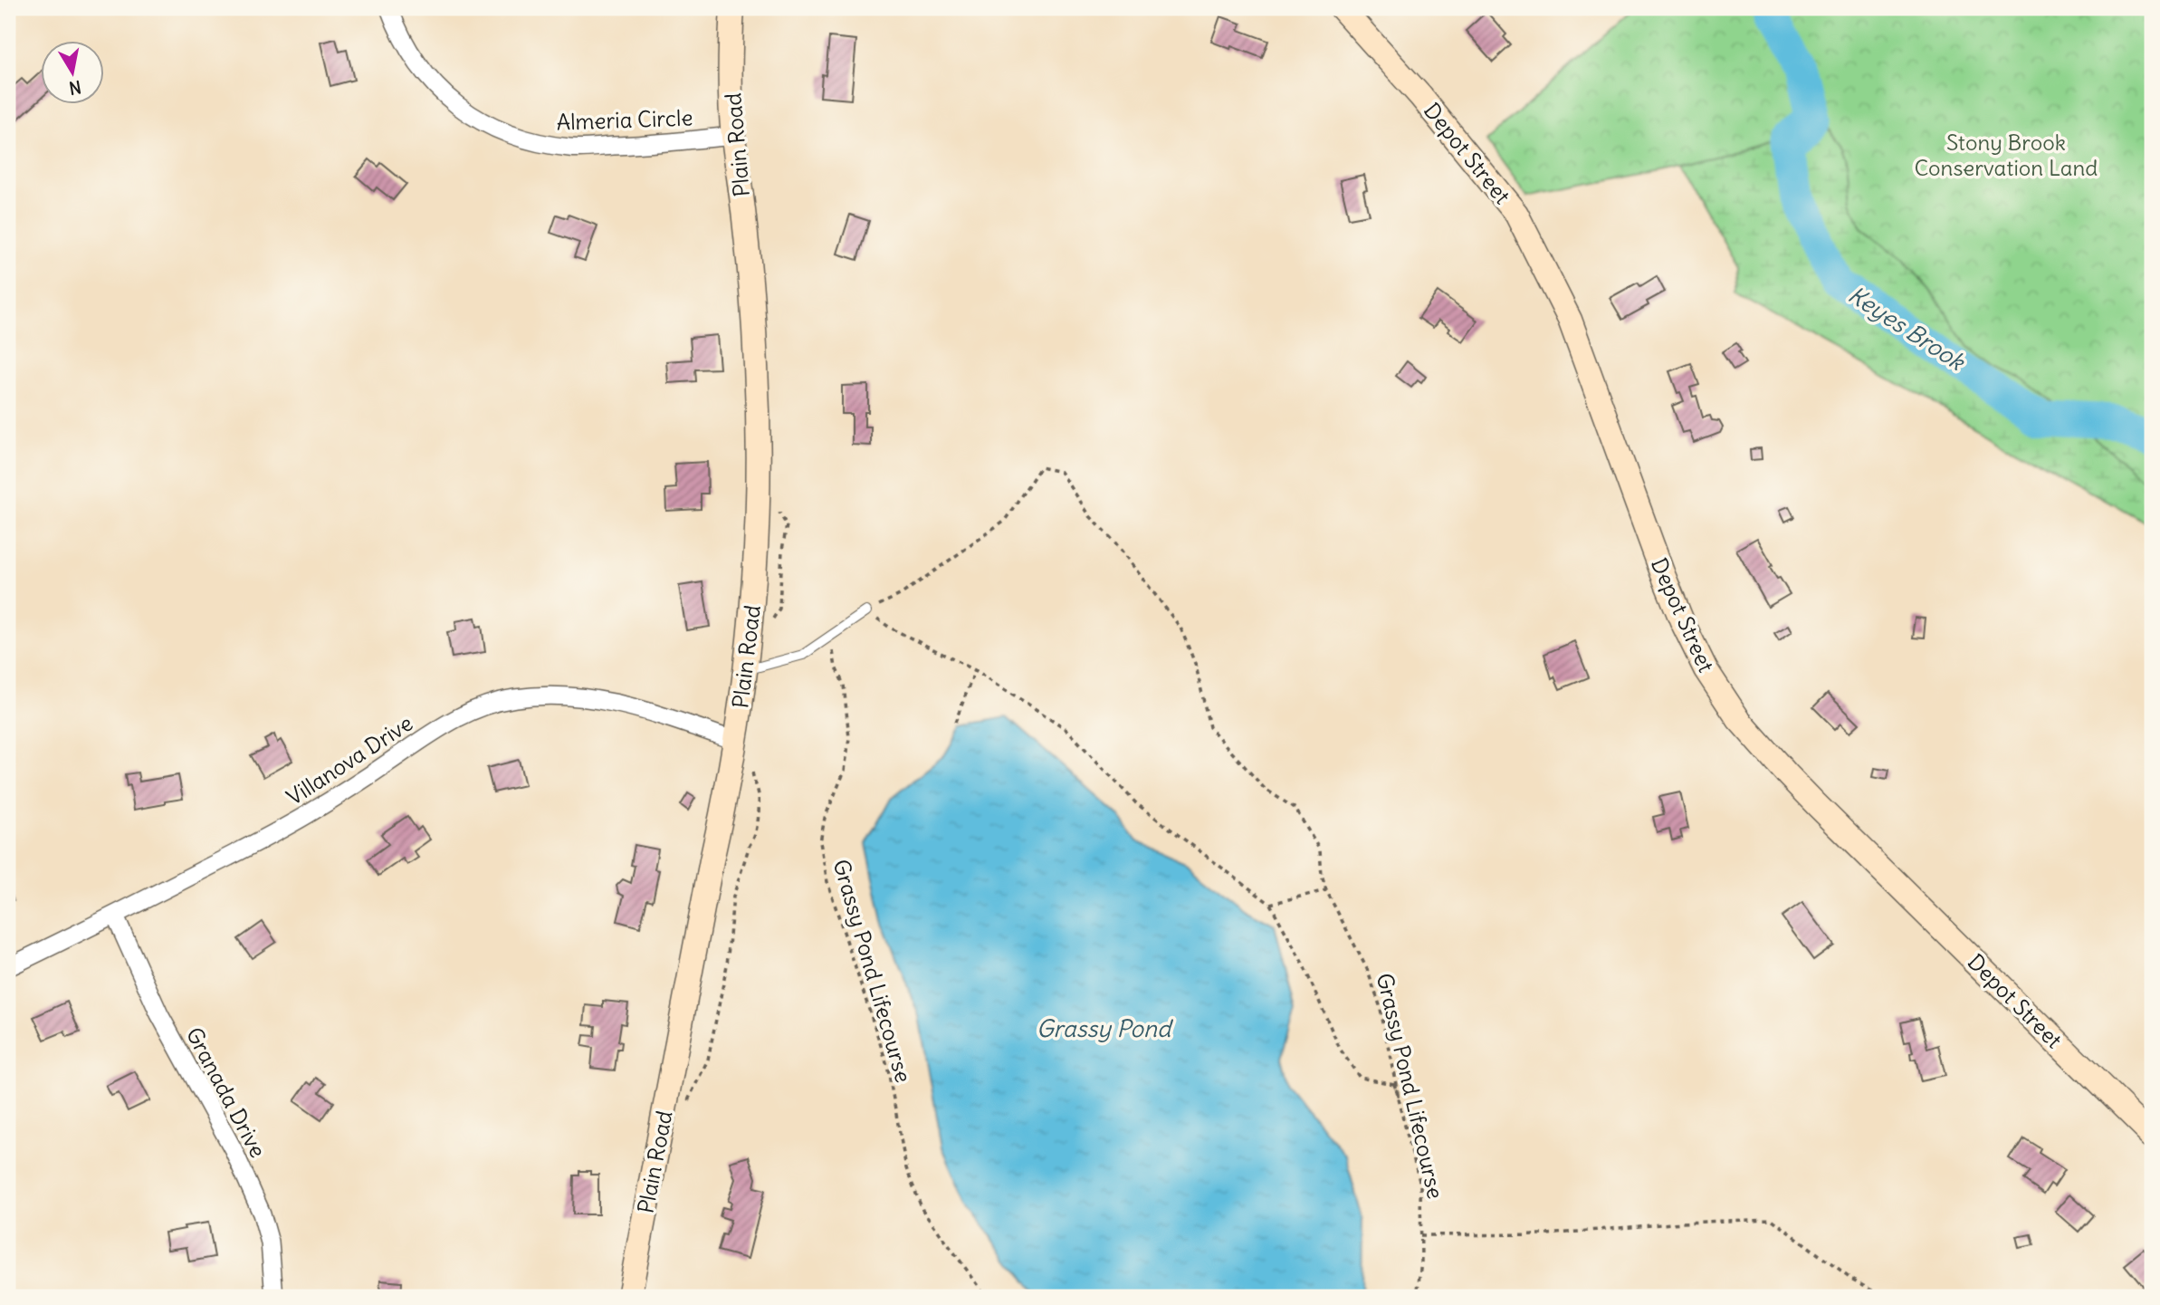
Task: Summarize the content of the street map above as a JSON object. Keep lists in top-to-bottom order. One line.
{"streets":{"main road":["Plain Road","Depot Street"],"street":["Almeria Circle","Villanova Drive","Granada Drive"],"path":["Grassy Pond Lifecourse"]},"crossings":[["Almeria Circle","Plain Road"],["Plain Road","Villanova Drive"],["Villanova Drive","Granada Drive"]],"water":["Keyes Brook","Grassy Pond"],"parks":["Stony Brook Conservation Land"],"north":"bottom"}
